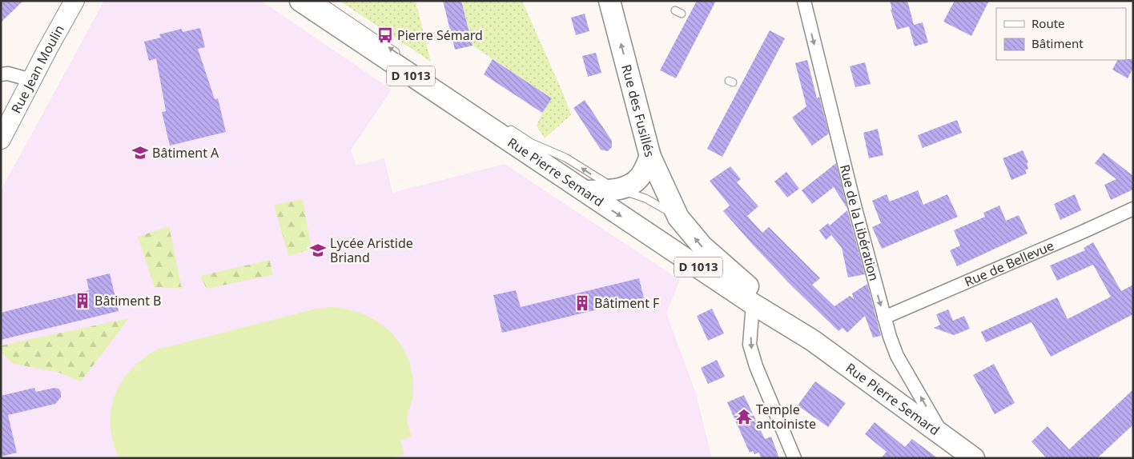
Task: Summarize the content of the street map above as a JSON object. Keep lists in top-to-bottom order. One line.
{"streets":{"main road":["Rue Jean Moulin","D 1013","Rue des Fusillés","Rue Pierre Semard"],"street":["Rue de la Libération","Rue de Bellevue"]},"crossings":[["Rue des Fusillés","Rue Pierre Semard"],["Rue Pierre Semard","Rue de la Libération"],["Rue de la Libération","Rue de Bellevue"]],"one_way":["Rue des Fusillés"],"places":{"bus stop":["Pierre Sémard"],"school or university":["Bâtiment A","Lycée Aristide Briand"],"building":["Bâtiment B","Bâtiment F"],"temple":["Temple antoiniste"]},"legend":["Route","Bâtiment"]}
